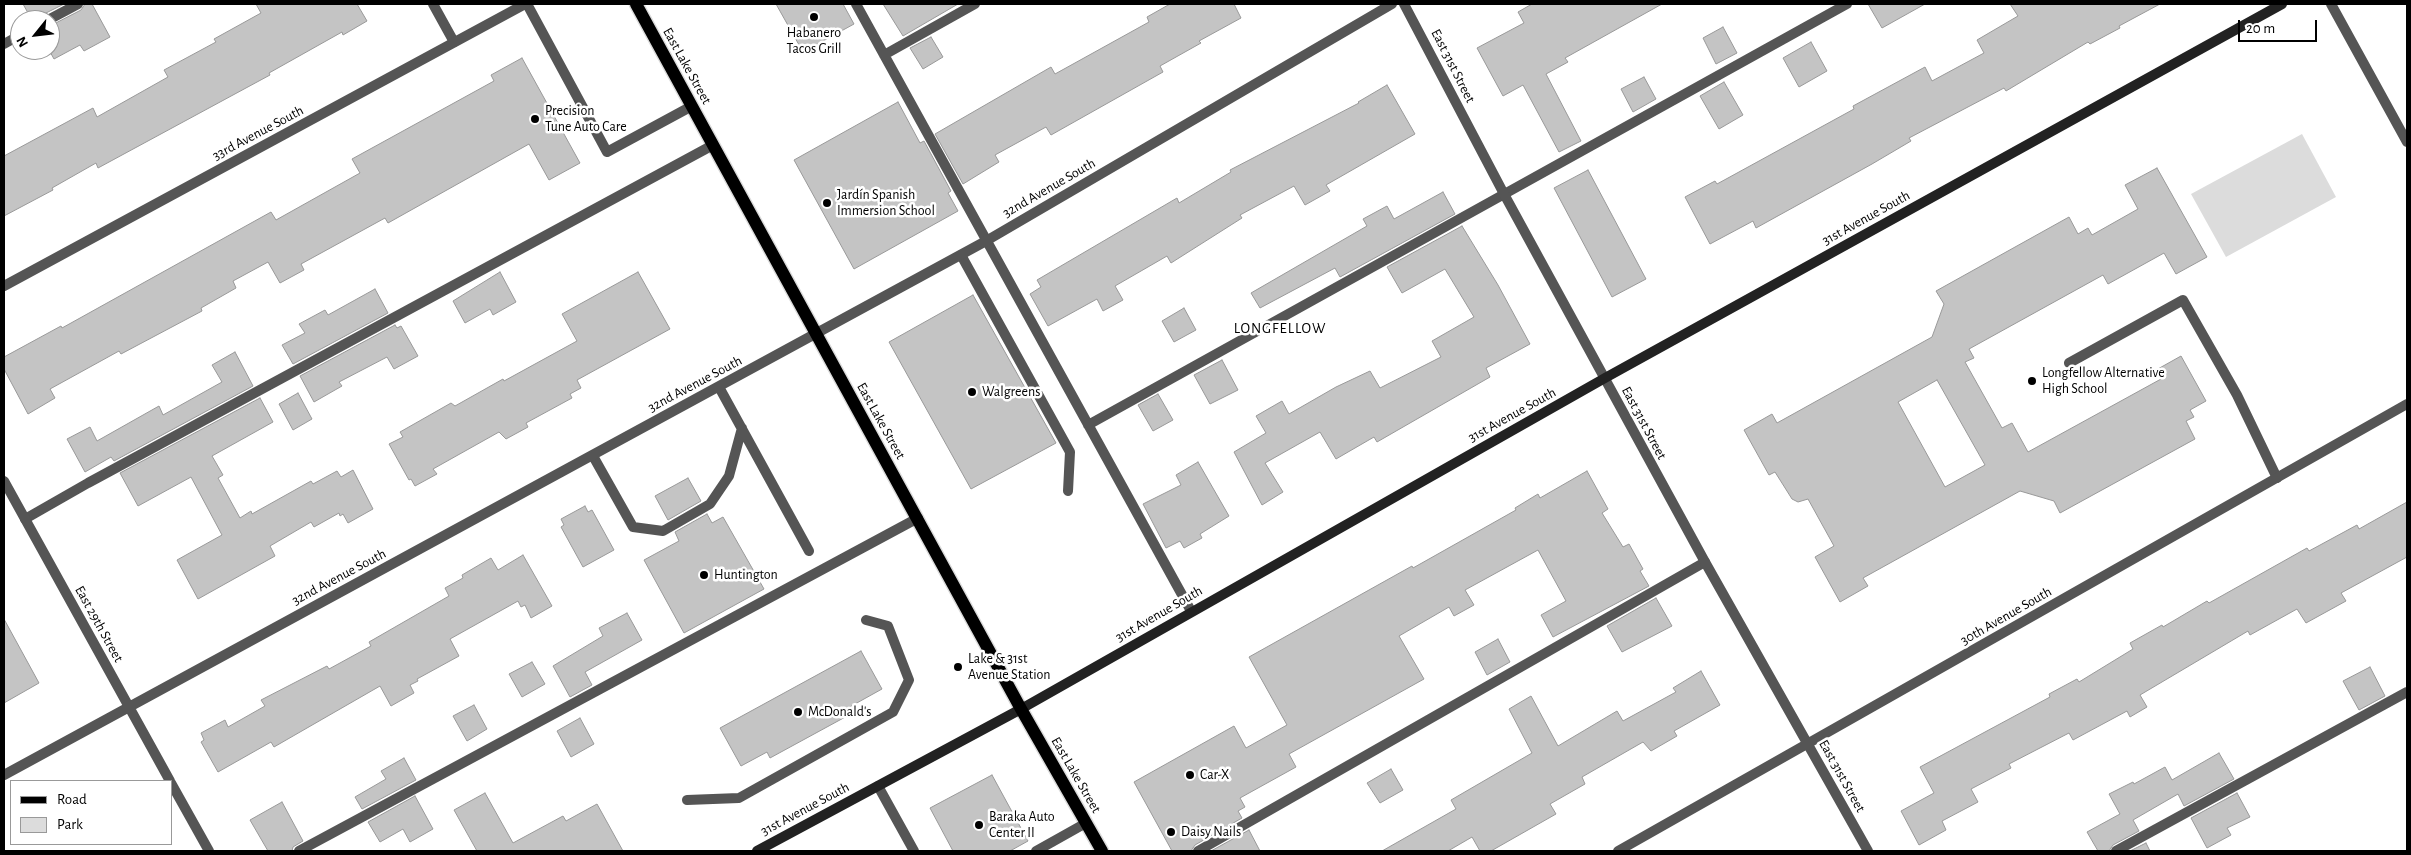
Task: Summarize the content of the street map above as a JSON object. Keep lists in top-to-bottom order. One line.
{"streets":{"main road":["East Lake Street"],"street":["East 31st Street","33rd Avenue South","32nd Avenue South","31st Avenue South","30th Avenue South","East 29th Street"]},"crossings":[["East Lake Street","32nd Avenue South"],["East Lake Street","31st Avenue South"],["East 31st Street","31st Avenue South"],["East 31st Street","30th Avenue South"],["32nd Avenue South","East 29th Street"]],"districts":["LONGFELLOW"],"places":["Habanero Tacos Grill","Precision Tune Auto Care","Jardín Spanish Immersion School","Longfellow Alternative High School","Walgreens","Huntington","Lake & 31st Avenue Station","McDonald's","Car-X","Baraka Auto Center II","Daisy Nails"],"legend":["Road","Park"],"scale_bar":"20 m","north":"bottom left"}
